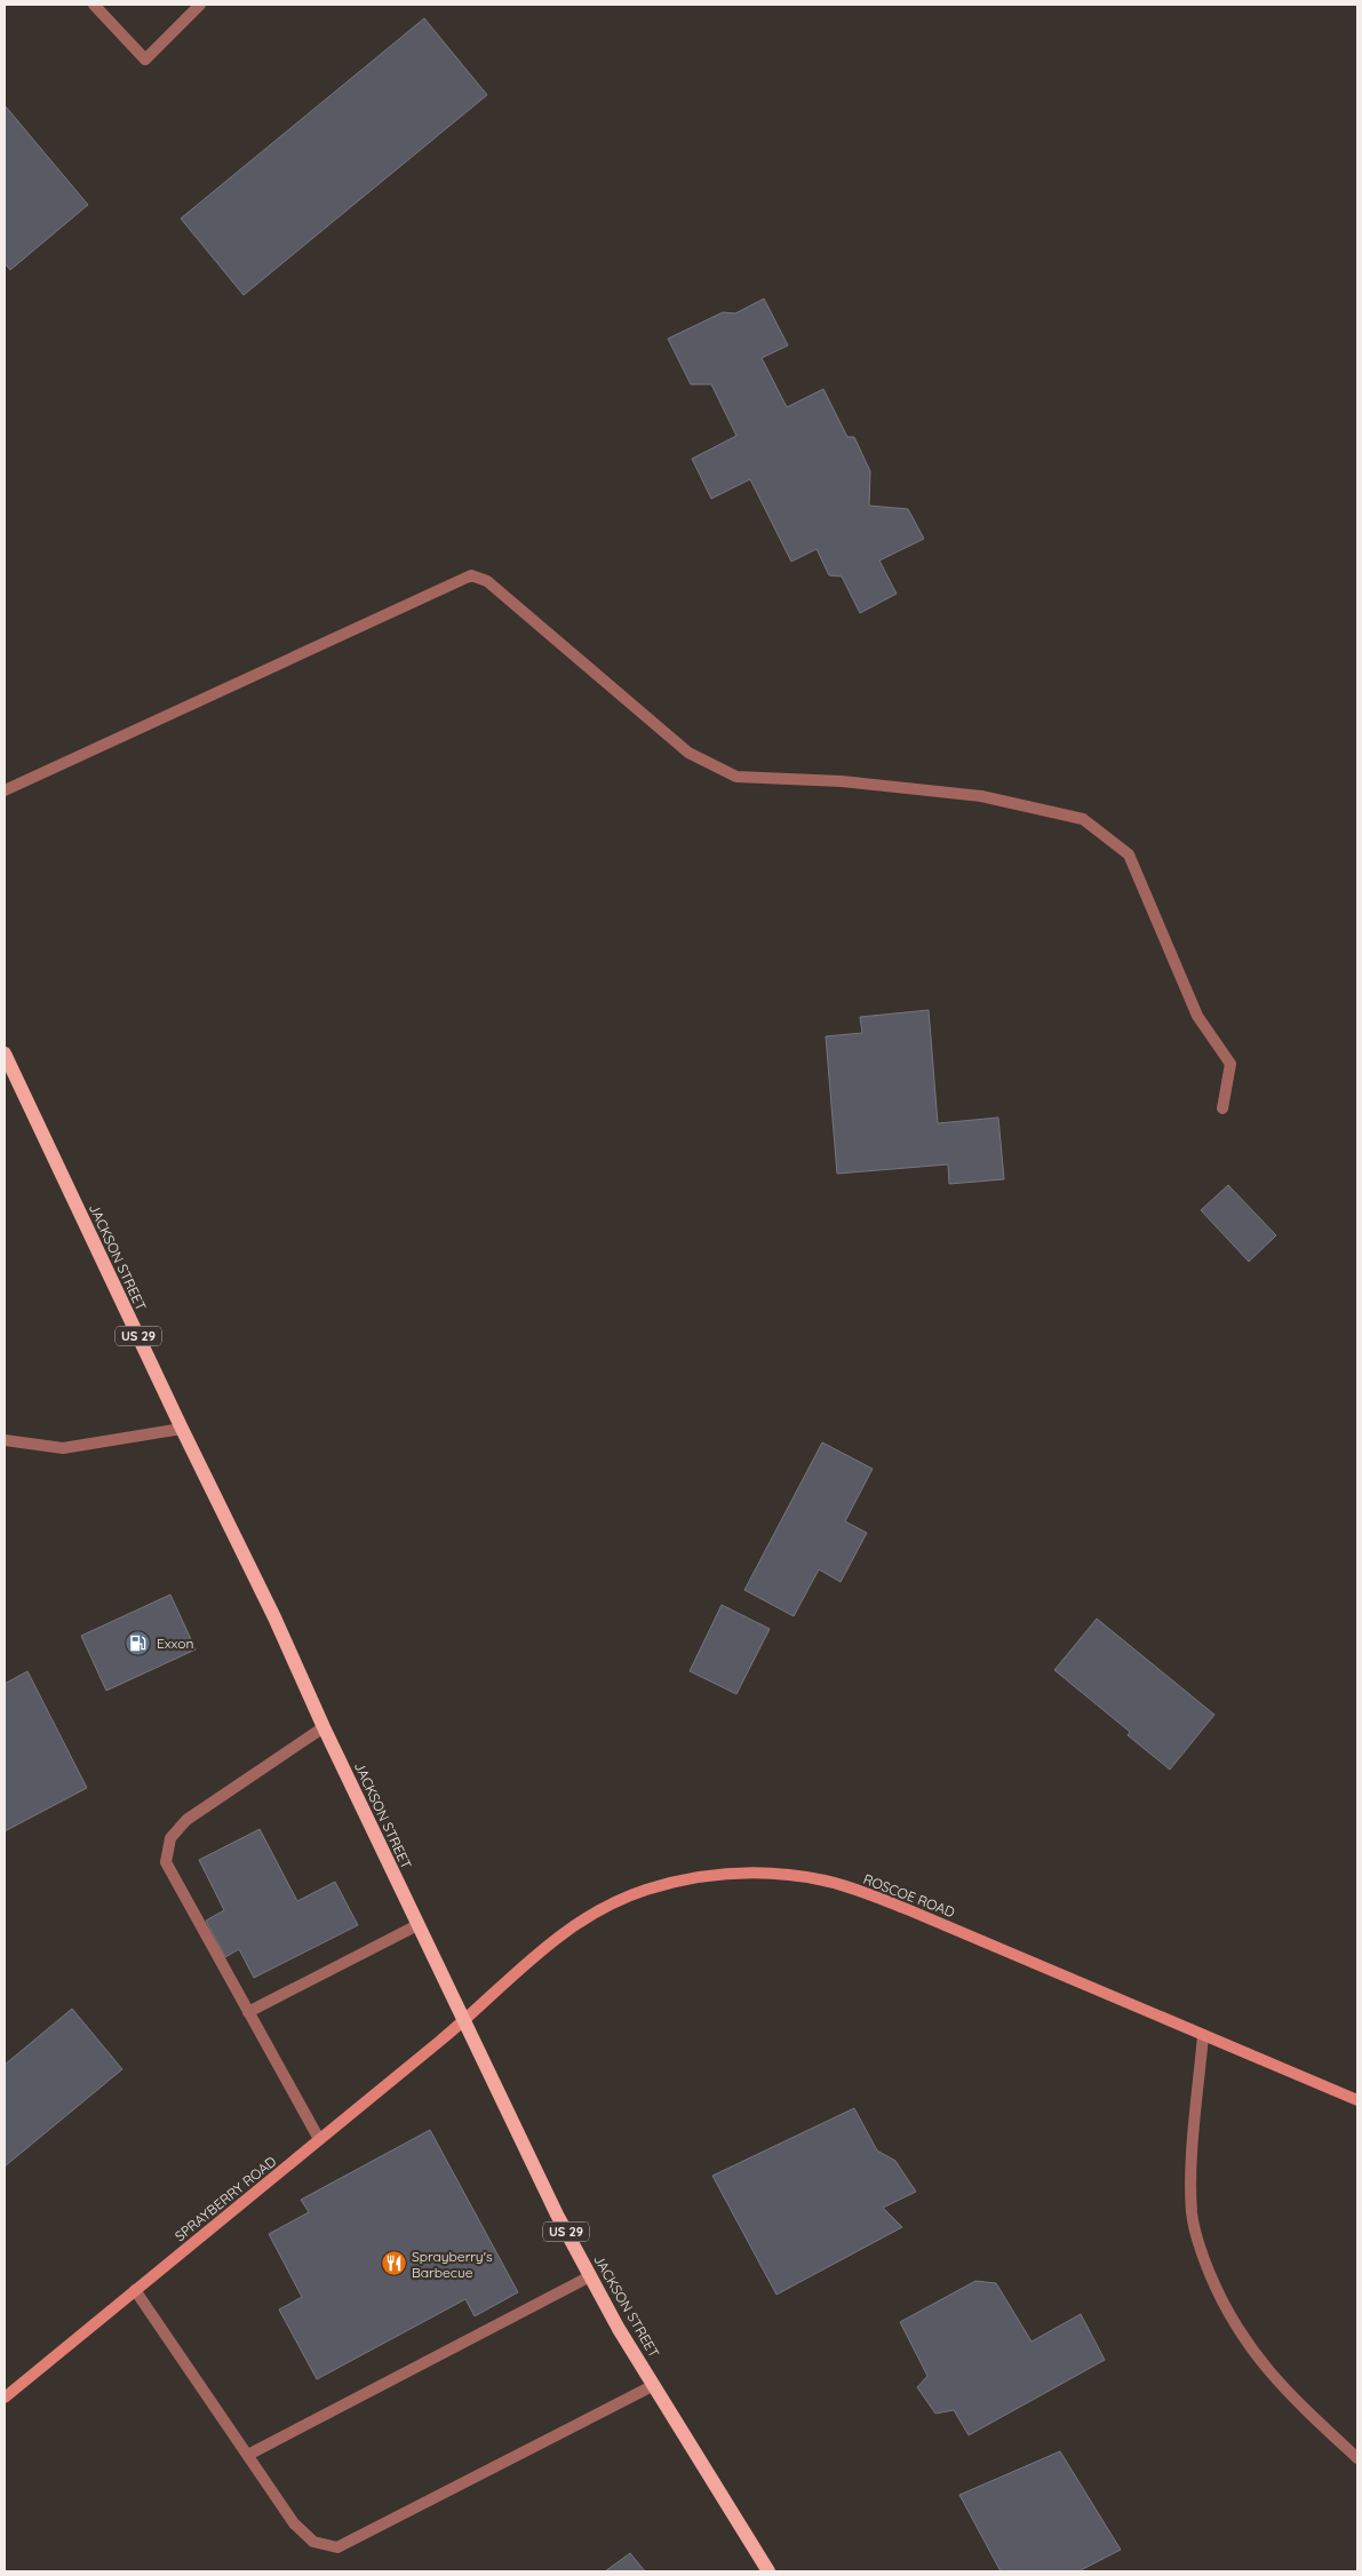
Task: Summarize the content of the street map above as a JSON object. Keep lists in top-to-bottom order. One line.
{"streets":{"main road":["JACKSON STREET","US 29","ROSCOE ROAD","SPRAYBERRY ROAD"]},"crossings":[["JACKSON STREET","ROSCOE ROAD"],["JACKSON STREET","SPRAYBERRY ROAD"],["ROSCOE ROAD","SPRAYBERRY ROAD"]],"places":{"fuel station":["Exxon"],"restaurant":["Sprayberry's Barbecue"]}}
